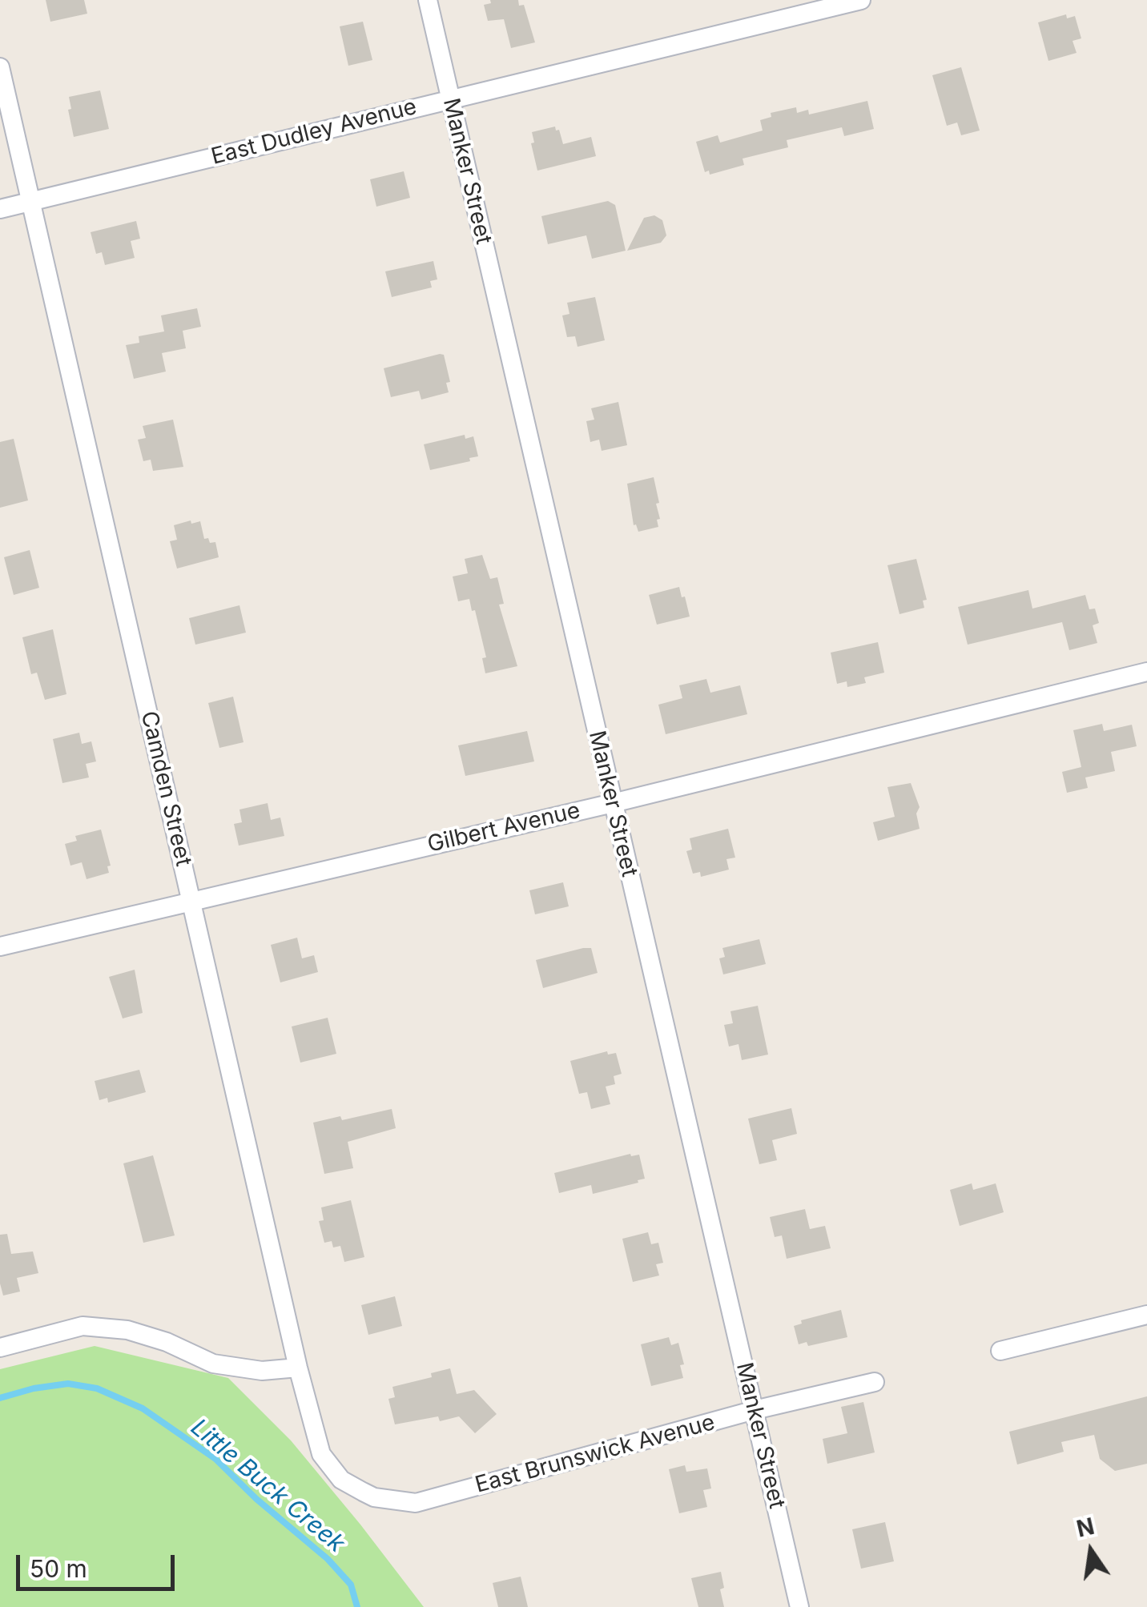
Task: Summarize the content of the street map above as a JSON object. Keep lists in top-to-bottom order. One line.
{"streets":{"street":["East Dudley Avenue","Manker Street","Camden Street","Gilbert Avenue","East Brunswick Avenue"]},"crossings":[["East Dudley Avenue","Manker Street"],["East Dudley Avenue","Camden Street"],["Manker Street","Gilbert Avenue"],["Manker Street","East Brunswick Avenue"],["Camden Street","Gilbert Avenue"],["Camden Street","East Brunswick Avenue"]],"water":["Little Buck Creek"],"scale_bar":"50 m","north":"top"}
